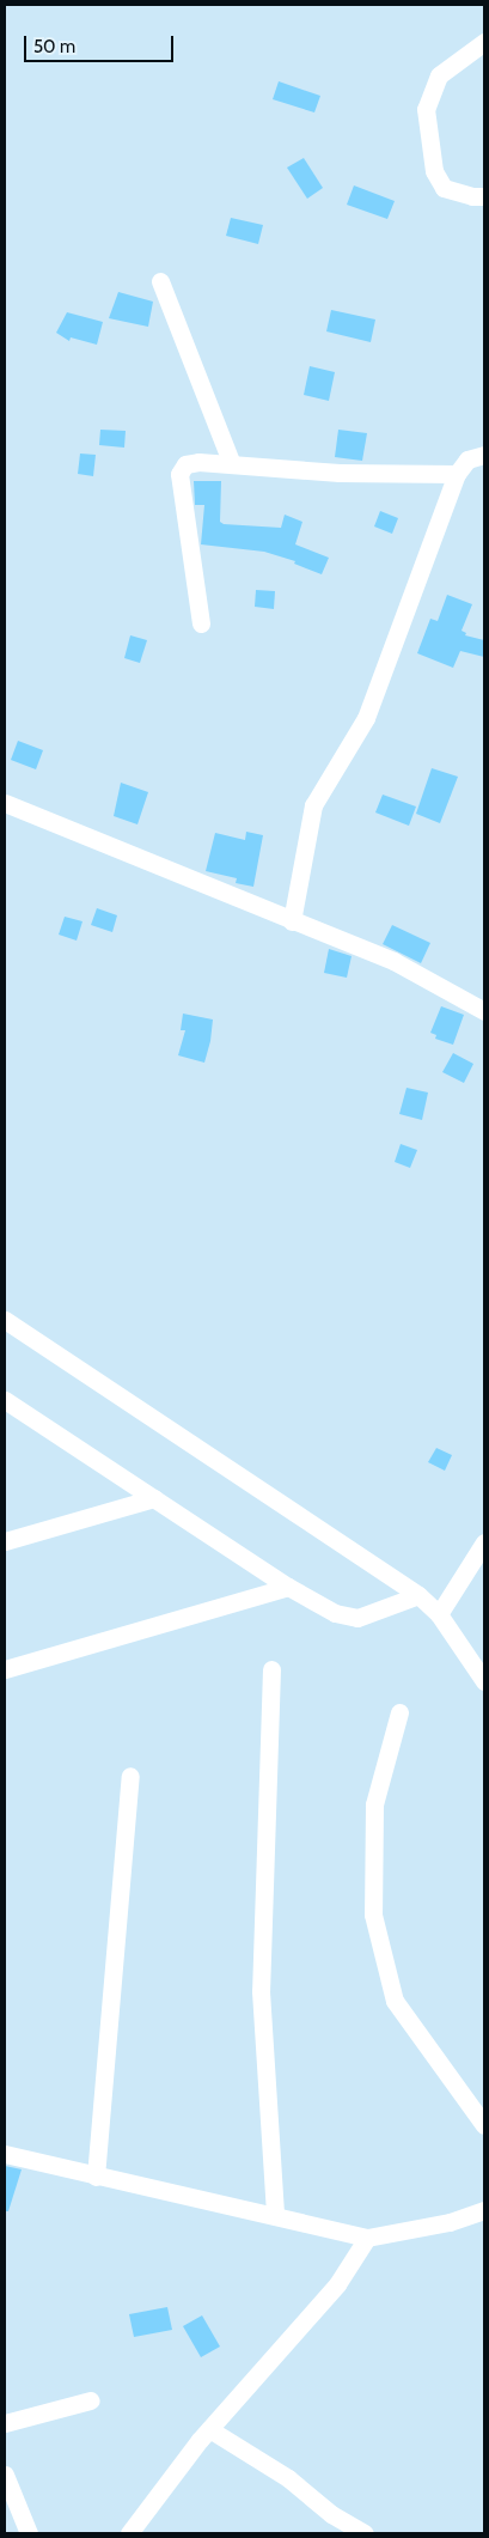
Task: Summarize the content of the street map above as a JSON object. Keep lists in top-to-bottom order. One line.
{"scale_bar":"50 m"}
